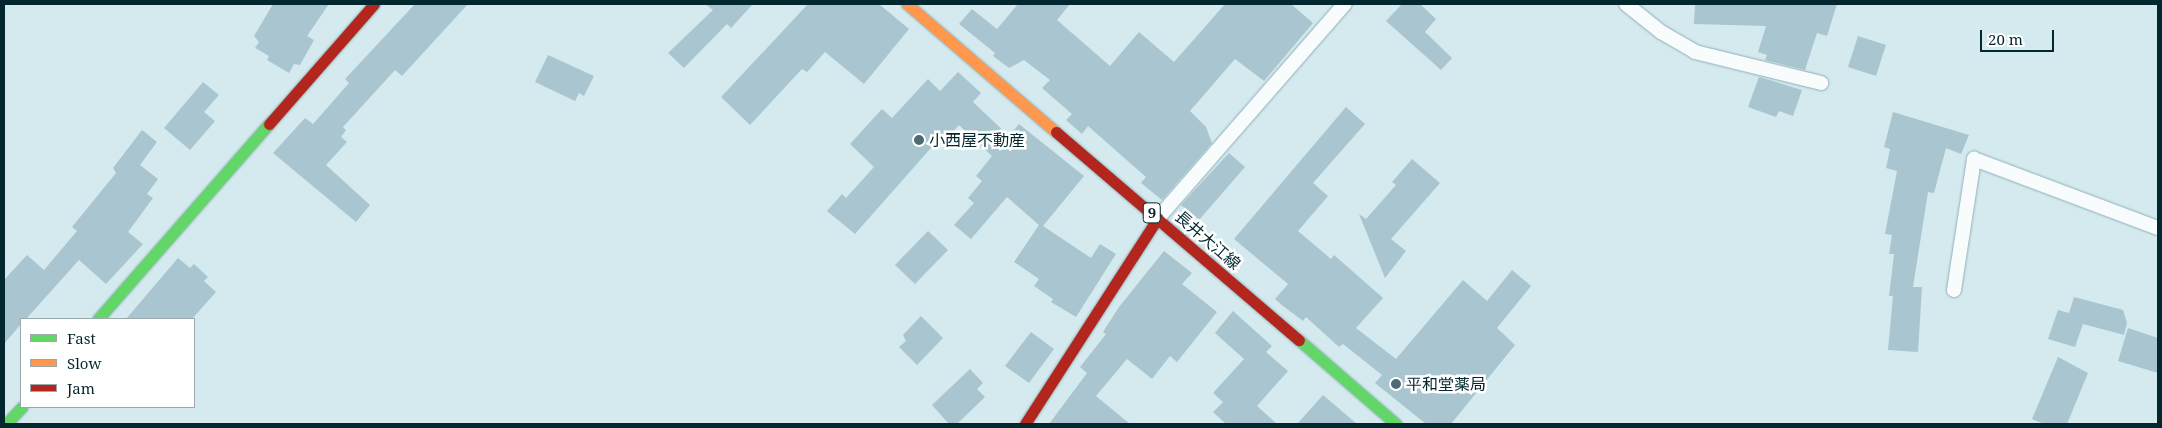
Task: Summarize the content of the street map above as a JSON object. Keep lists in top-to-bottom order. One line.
{"streets":{"street":["9","長井大江線"]},"places":["小西屋不動産","平和堂薬局"],"legend":["Fast","Slow","Jam"],"scale_bar":"20 m"}
